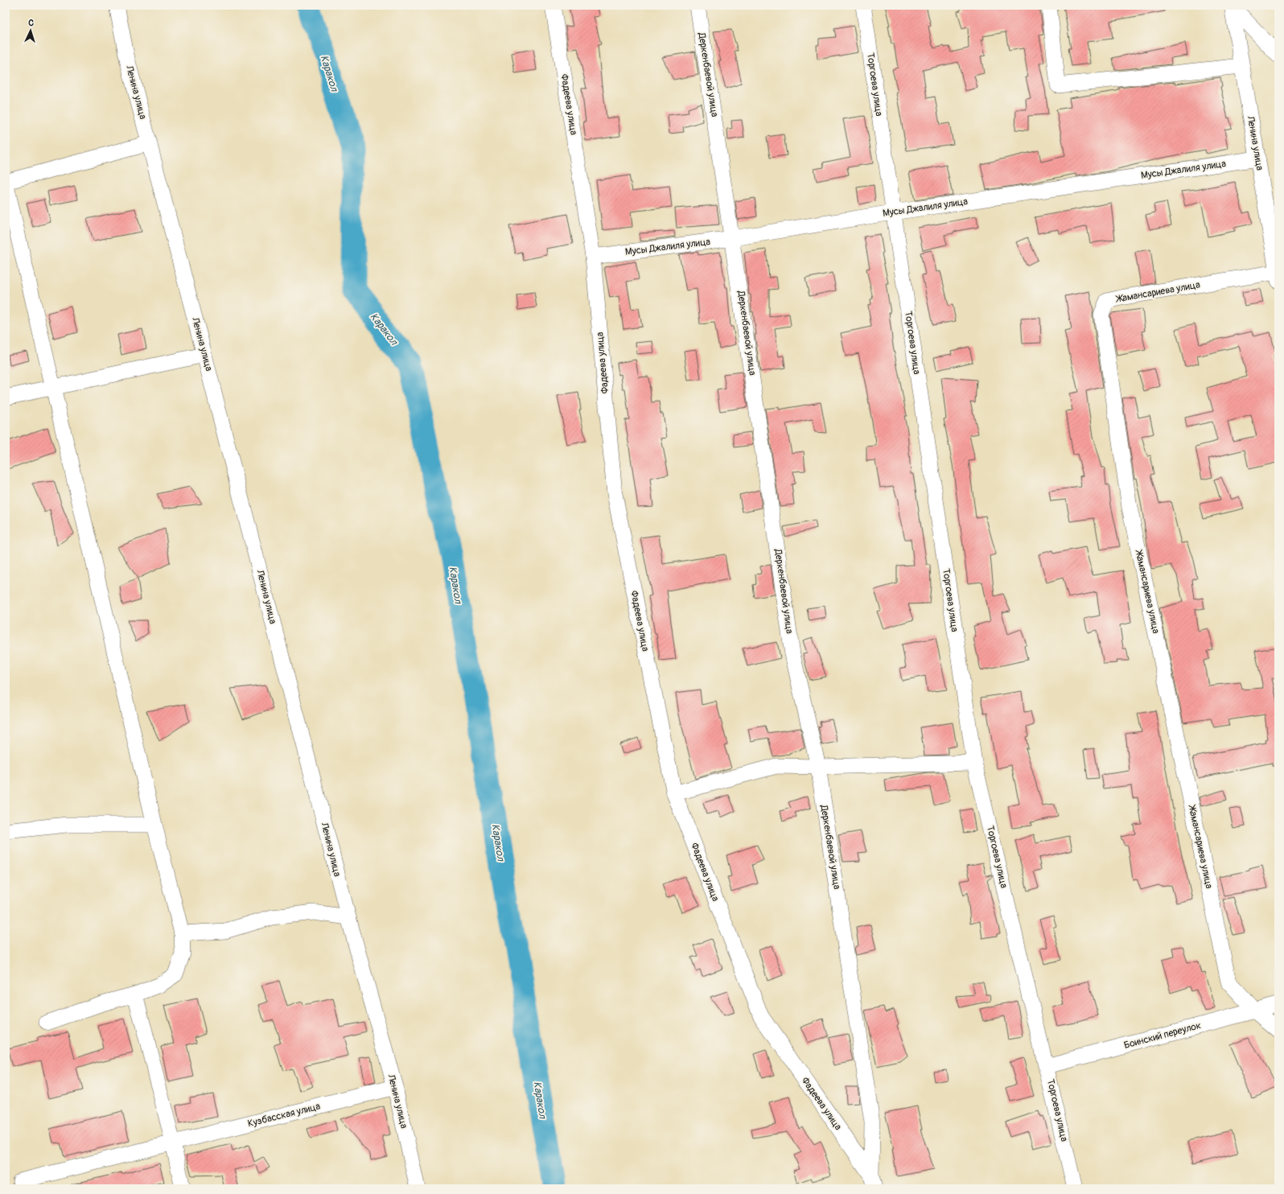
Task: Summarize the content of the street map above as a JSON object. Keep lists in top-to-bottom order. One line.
{"streets":{"street":["Деркенбаевой улица","Торгоева улица","Ленина улица","Фадеева улица","Мусы Джалиля улица","Жамансариева улица","Боинский переулок","Кузбасская улица"]},"crossings":[["Деркенбаевой улица","Фадеева улица"],["Деркенбаевой улица","Мусы Джалиля улица"],["Торгоева улица","Мусы Джалиля улица"],["Торгоева улица","Боинский переулок"],["Ленина улица","Мусы Джалиля улица"],["Ленина улица","Жамансариева улица"],["Ленина улица","Кузбасская улица"],["Фадеева улица","Мусы Джалиля улица"],["Жамансариева улица","Боинский переулок"]],"water":["Каракол"],"north":"top"}
